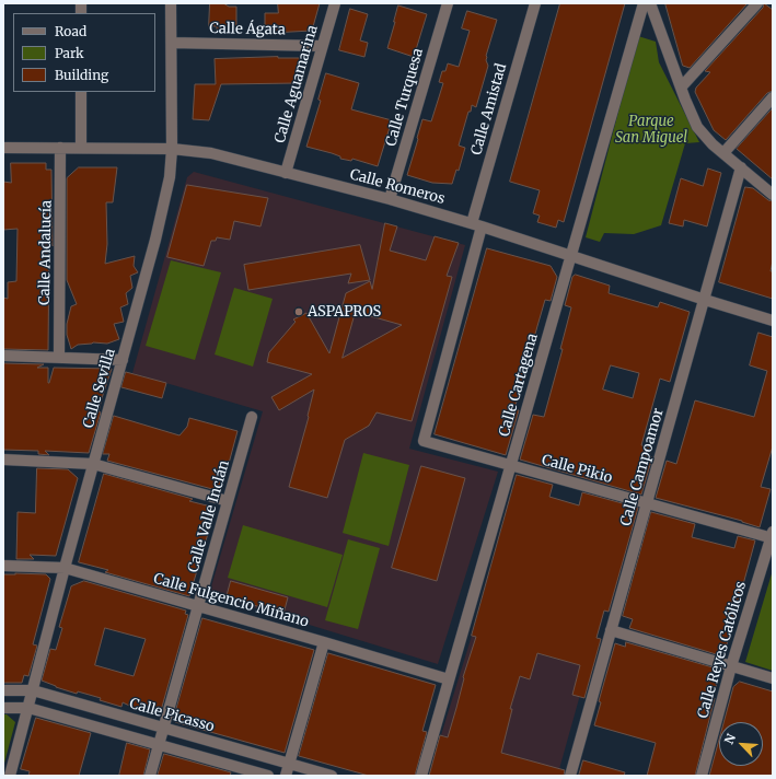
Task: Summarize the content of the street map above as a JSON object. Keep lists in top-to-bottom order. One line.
{"streets":{"street":["Calle Ágata","Calle Aguamarina","Calle Turquesa","Calle Amistad","Calle Romeros","Calle Andalucía","Calle Cartagena","Calle Sevilla","Calle Campoamor","Calle Pikio","Calle Valle Inclán","Calle Fulgencio Miñano","Calle Reyes Católicos","Calle Picasso"]},"crossings":[["Calle Ágata","Calle Aguamarina"],["Calle Ágata","Calle Sevilla"],["Calle Aguamarina","Calle Romeros"],["Calle Turquesa","Calle Romeros"],["Calle Amistad","Calle Romeros"],["Calle Amistad","Calle Pikio"],["Calle Romeros","Calle Andalucía"],["Calle Romeros","Calle Cartagena"],["Calle Romeros","Calle Sevilla"],["Calle Romeros","Calle Campoamor"],["Calle Cartagena","Calle Pikio"],["Calle Cartagena","Calle Fulgencio Miñano"],["Calle Sevilla","Calle Fulgencio Miñano"],["Calle Sevilla","Calle Picasso"],["Calle Campoamor","Calle Pikio"],["Calle Pikio","Calle Reyes Católicos"],["Calle Valle Inclán","Calle Fulgencio Miñano"],["Calle Valle Inclán","Calle Picasso"]],"parks":["Parque San Miguel"],"places":["ASPAPROS"],"legend":["Road","Park","Building"],"north":"top left"}
